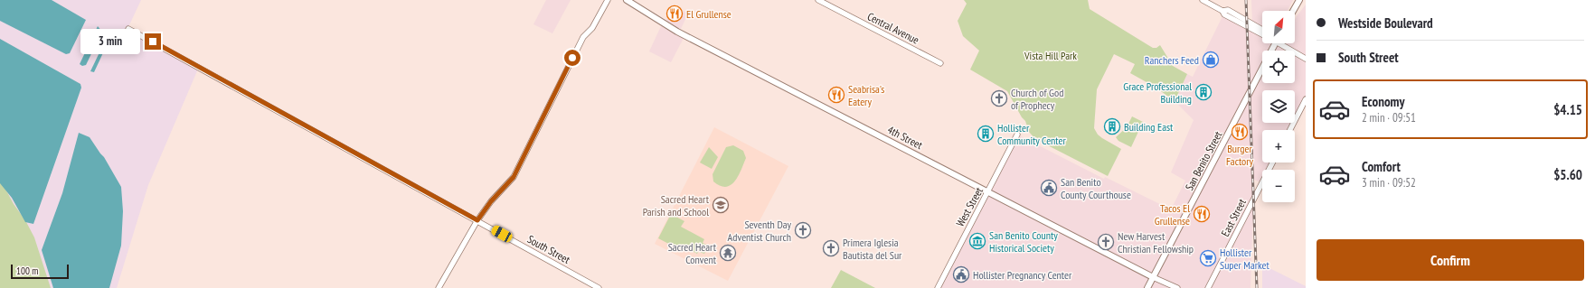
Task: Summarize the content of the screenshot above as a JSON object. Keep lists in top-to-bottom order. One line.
{"streets":{"main road":["4th Street","San Benito Street"],"street":["Central Avenue","West Street","East Street","South Street"]},"crossings":[["4th Street","San Benito Street"],["4th Street","West Street"]],"parks":["Vista Hill Park"],"places":{"restaurant":["El Grullense","Seabrisa's Eatery","Burger Factory","Tacos El Grullense"],"shop":["Ranchers Feed"],"building":["Grace Professional Building","Building East","Hollister Community Center"],"church":["Church of God of Prophecy","Seventh Day Adventist Church","New Harvest Christian Fellowship","Primera Iglesia Bautista del Sur"],"public building":["San Benito County Courthouse","Hollister Pregnancy Center"],"school or university":["Sacred Heart Parish and School"],"museum":["San Benito County Historical Society"],"temple":["Sacred Heart Convent"],"supermarket":["Hollister Super Market"]},"scale_bar":"100 m","north":"top right","page":{"banner":["Westside Boulevard","South Street"],"map_buttons":["+","−"],"bubble":"3 min","list":[{"name":"Economy","note":"2 min · 09:51","value":"$4.15"},{"name":"Comfort","note":"3 min · 09:52","value":"$5.60"}],"buttons":"Confirm","scale":"100 m"}}
